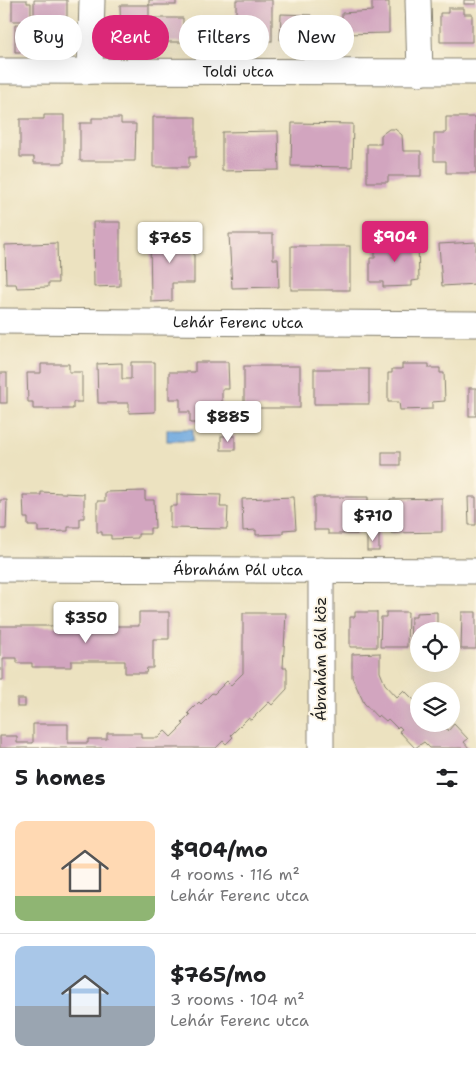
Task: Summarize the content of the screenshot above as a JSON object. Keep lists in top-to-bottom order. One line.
{"streets":{"street":["Toldi utca","Lehár Ferenc utca","Ábrahám Pál utca","Ábrahám Pál köz"]},"crossings":[["Ábrahám Pál utca","Ábrahám Pál köz"]],"page":{"chip":["Buy","Rent","Filters","New"],"price":["$904","$765","$885","$710","$350"],"heading":"5 homes","list":[{"name":"$904/mo","note":"4 rooms · 116 m² · Lehár Ferenc utca"},{"name":"$765/mo","note":"3 rooms · 104 m² · Lehár Ferenc utca"}]}}
